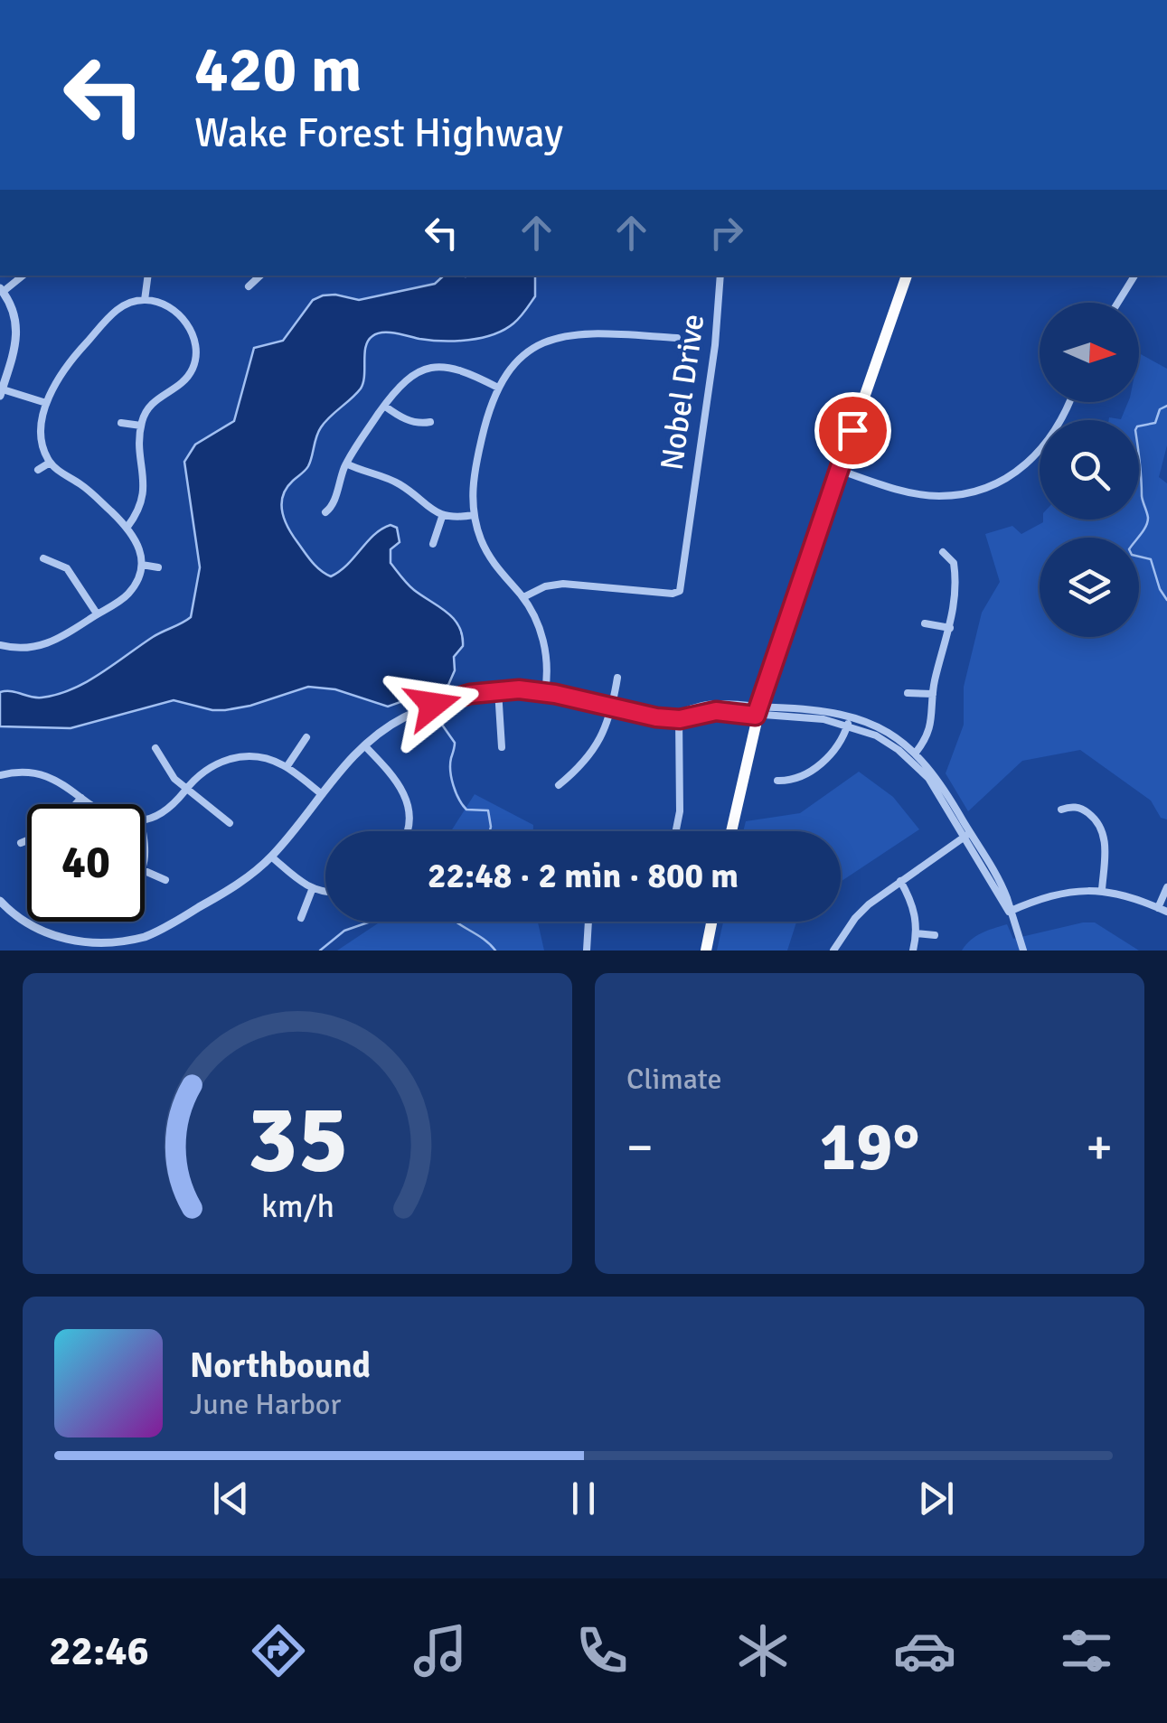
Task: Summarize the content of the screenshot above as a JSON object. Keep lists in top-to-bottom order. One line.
{"streets":{"street":["Nobel Drive"]},"north":"right","page":{"turn":["420 m","Wake Forest Highway"],"limit":"40","trip":"22:48 · 2 min · 800 m","tile":"Climate","heat":["−","19°","+"],"song":["Northbound","June Harbor"],"tabs":"22:46","gauge":["35","km/h"]}}
